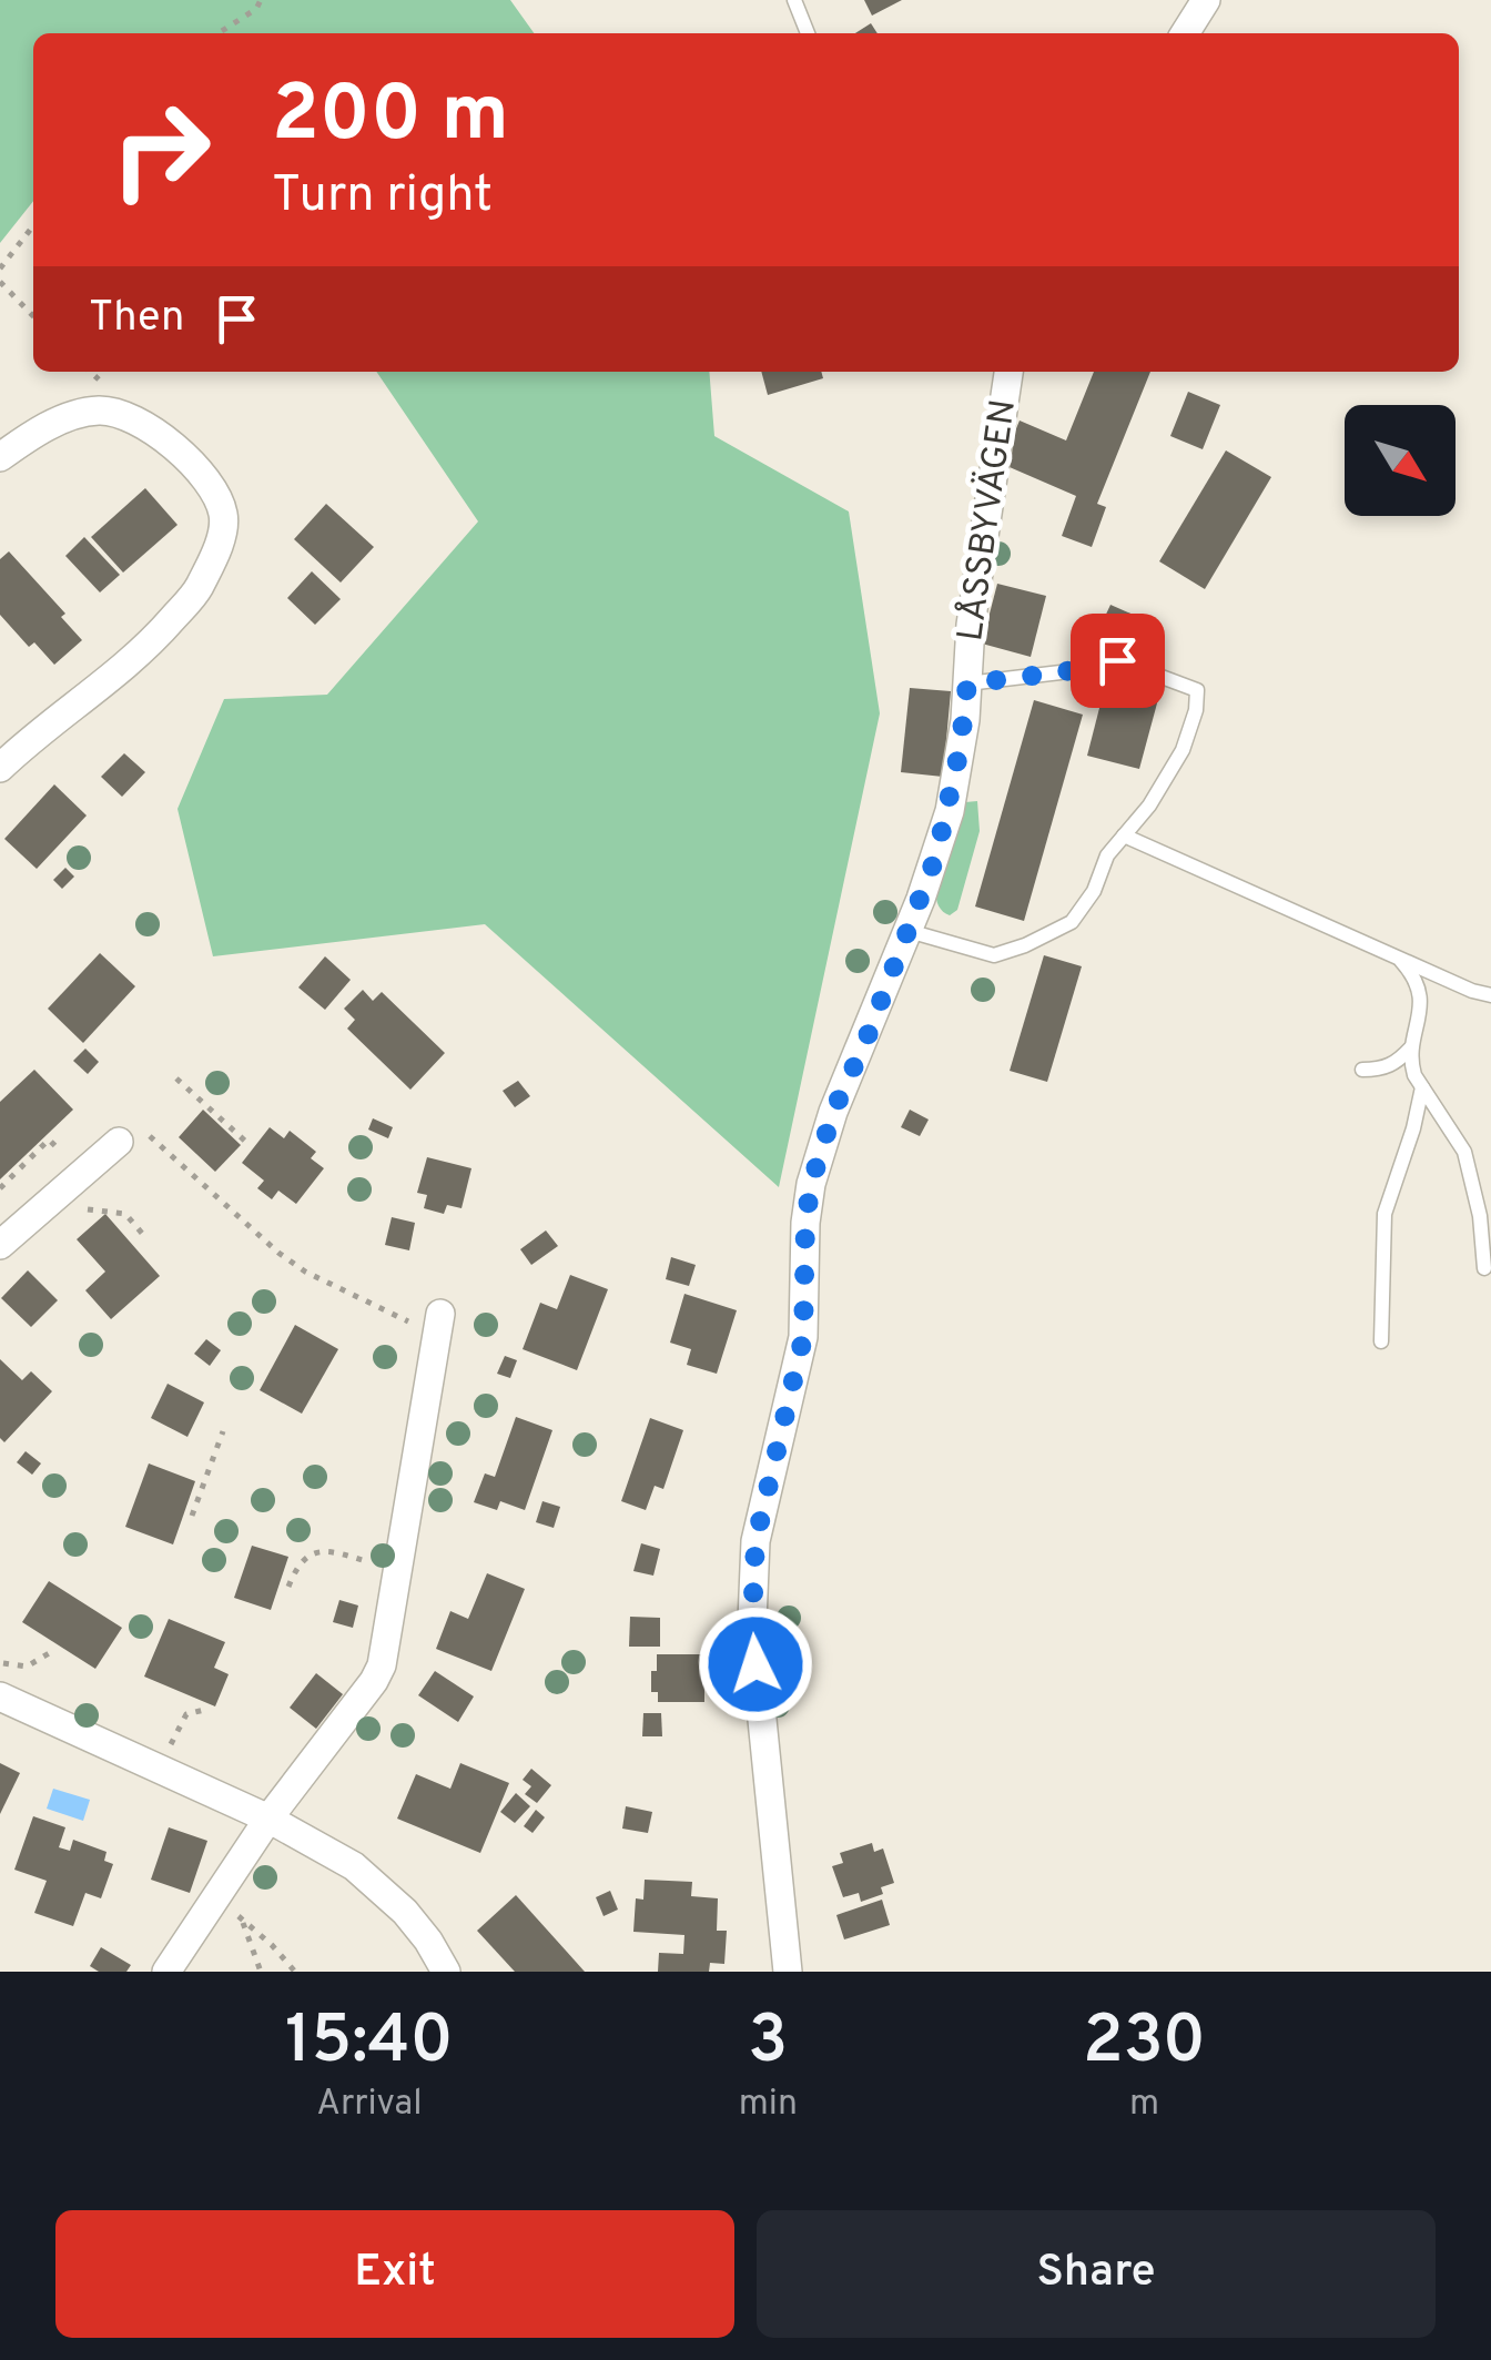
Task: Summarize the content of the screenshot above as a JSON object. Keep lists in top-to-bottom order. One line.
{"streets":{"street":["LÅSSBYVÄGEN"]},"north":"bottom right","page":{"turn":["200 m","Turn right"],"then":"Then","eta":["15:40","Arrival","3","min","230","m"],"buttons":["Exit","Share"]}}
